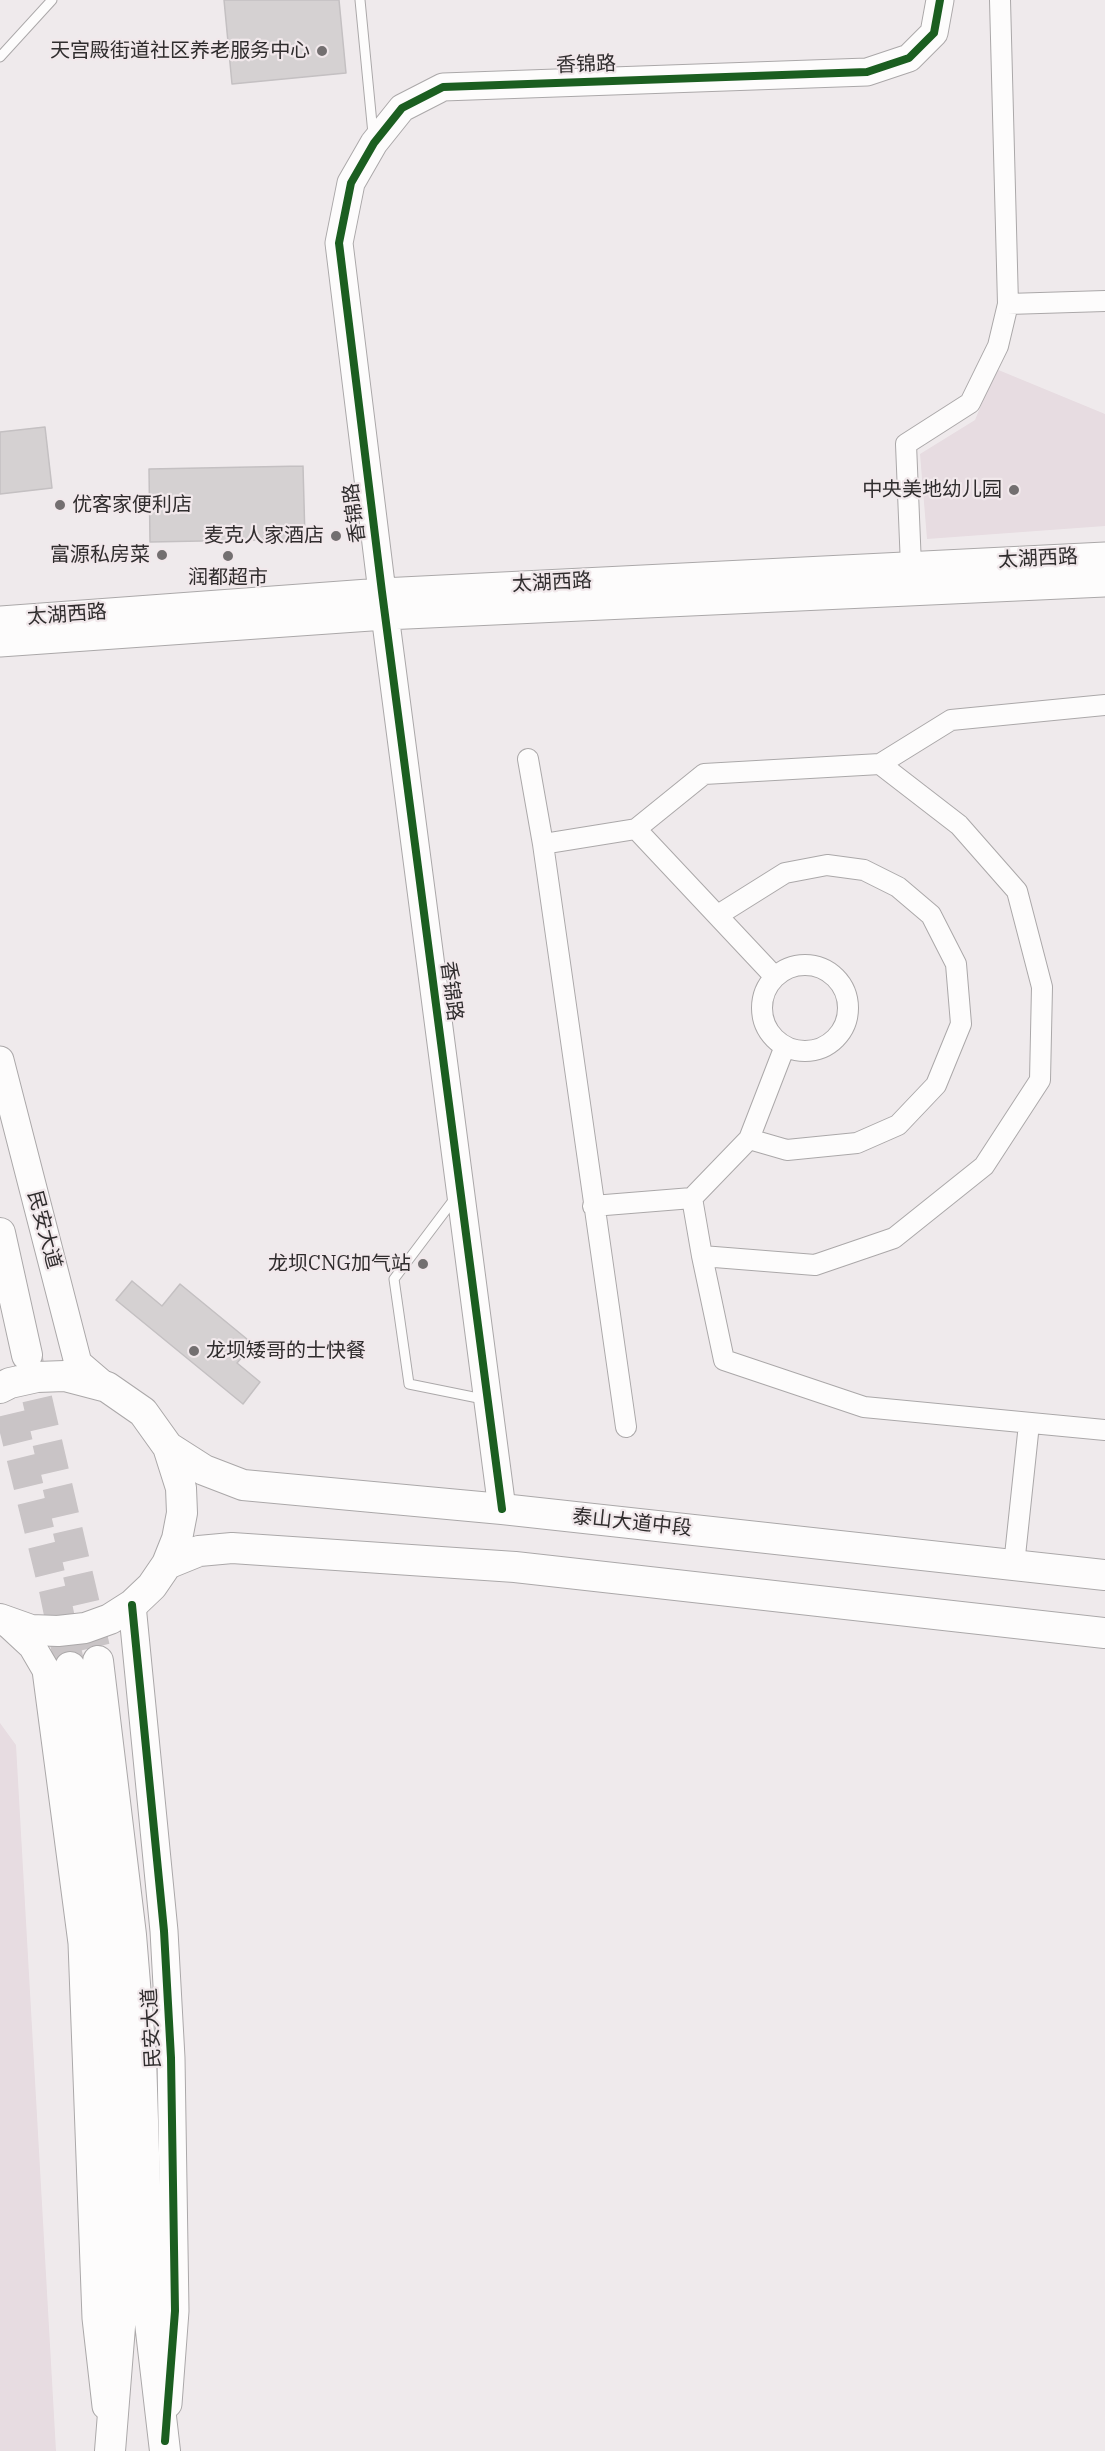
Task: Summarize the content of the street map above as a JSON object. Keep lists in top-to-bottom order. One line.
{"streets":{"main road":["民安大道","泰山大道中段"],"street":["香锦路","太湖西路"]},"crossings":[["香锦路","太湖西路"],["香锦路","泰山大道中段"]],"places":["天宫殿街道社区养老服务中心","中央美地幼儿园","优客家便利店","麦克人家酒店","富源私房菜","润都超市","龙坝CNG加气站","龙坝矮哥的士快餐"]}
